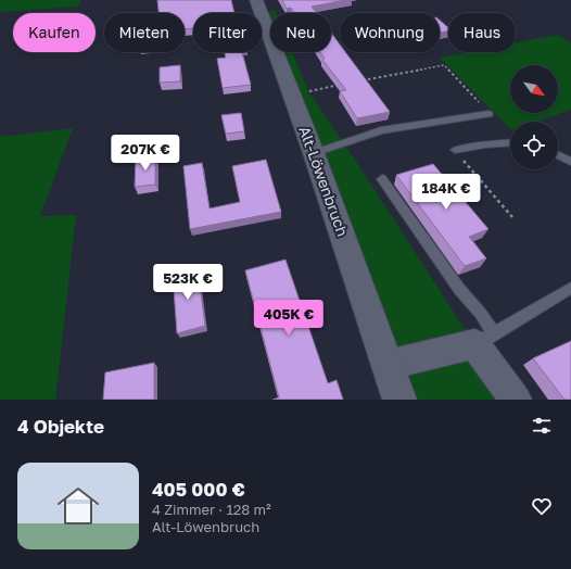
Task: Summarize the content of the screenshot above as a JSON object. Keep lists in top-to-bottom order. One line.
{"streets":{"street":["Alt-Löwenbruch"]},"north":"bottom right","page":{"chip":["Kaufen","Mieten","Filter","Neu","Wohnung","Haus"],"price":["207K €","184K €","523K €","405K €"],"heading":"4 Objekte","list":[{"name":"405 000 €","note":"4 Zimmer · 128 m² · Alt-Löwenbruch"}]}}
